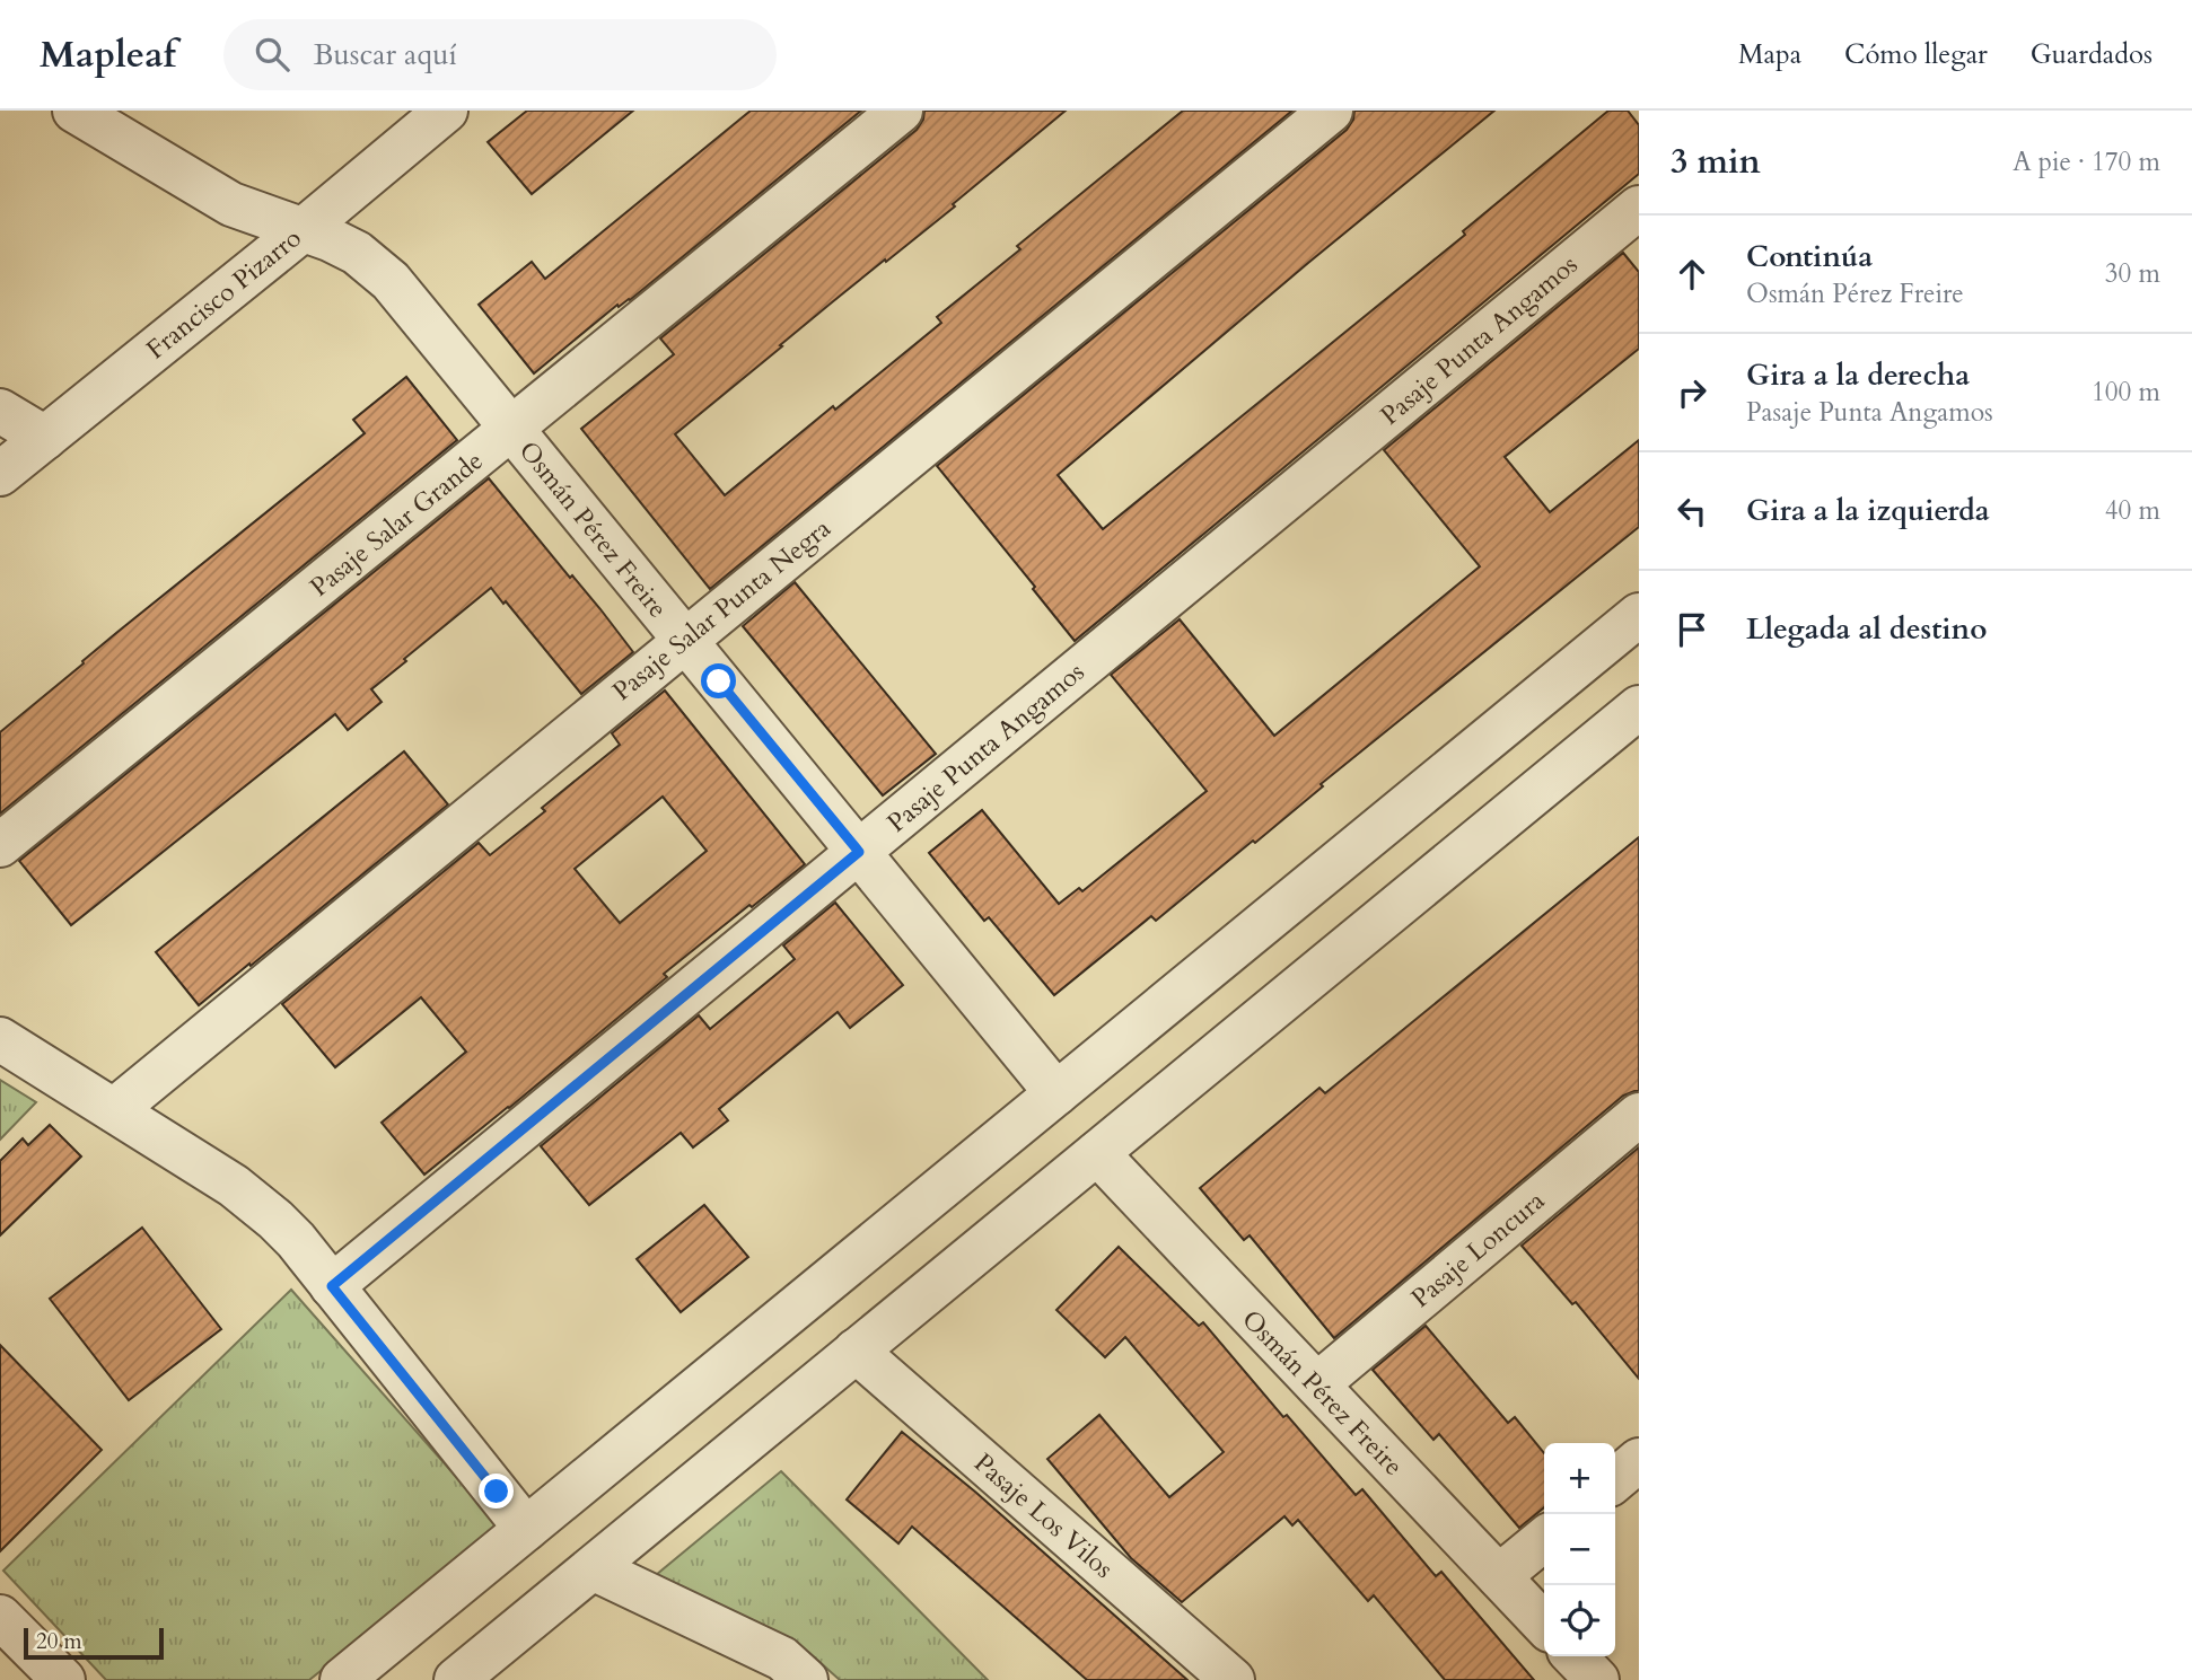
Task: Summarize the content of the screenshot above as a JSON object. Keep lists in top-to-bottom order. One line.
{"streets":{"street":["Francisco Pizarro","Pasaje Punta Angamos","Pasaje Salar Grande","Osmán Pérez Freire","Pasaje Salar Punta Negra","Pasaje Loncura","Pasaje Los Vilos"]},"crossings":[["Francisco Pizarro","Osmán Pérez Freire"],["Pasaje Punta Angamos","Osmán Pérez Freire"],["Pasaje Salar Grande","Osmán Pérez Freire"],["Osmán Pérez Freire","Pasaje Salar Punta Negra"],["Osmán Pérez Freire","Pasaje Loncura"]],"scale_bar":"20 m","page":{"header":"Mapleaf","search":"Buscar aquí","nav":["Mapa","Cómo llegar","Guardados"],"heading":["3 min","A pie · 170 m"],"list":[["Continúa","Osmán Pérez Freire","30 m"],["Gira a la derecha","Pasaje Punta Angamos","100 m"],["Gira a la izquierda","40 m"],"Llegada al destino"],"map_buttons":["+","−"],"scale":"20 m"}}
